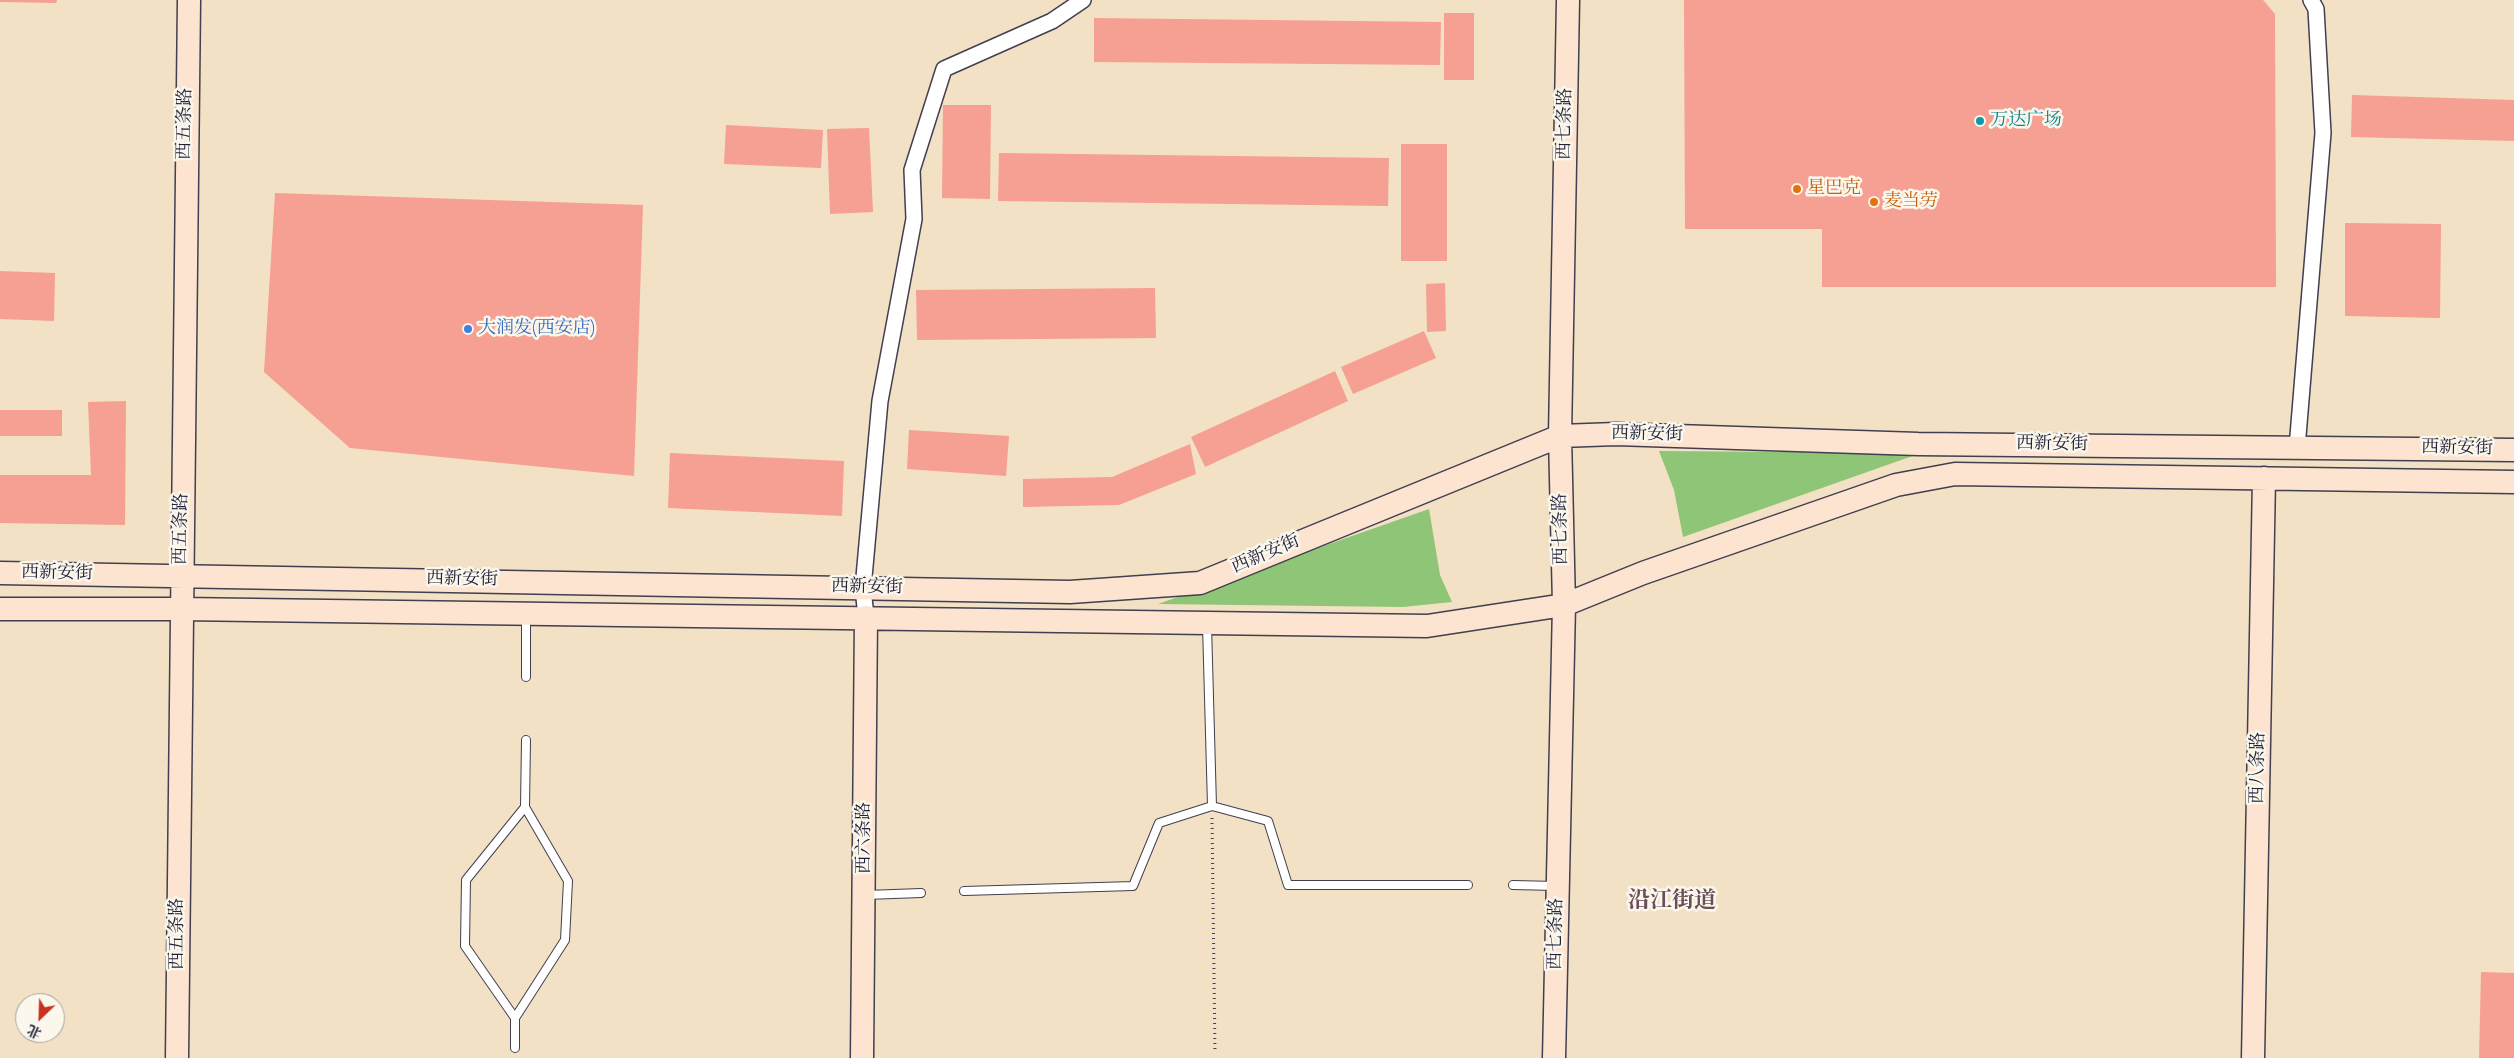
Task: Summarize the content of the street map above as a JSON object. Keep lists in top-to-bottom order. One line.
{"streets":{"main road":["西五条路","西七条路","西新安街","西八条路","西六条路"]},"crossings":[["西五条路","西新安街"],["西七条路","西新安街"],["西新安街","西八条路"],["西新安街","西六条路"]],"districts":["沿江街道"],"places":["万达广场","星巴克","麦当劳","大润发(西安店)"],"north":"bottom left"}
